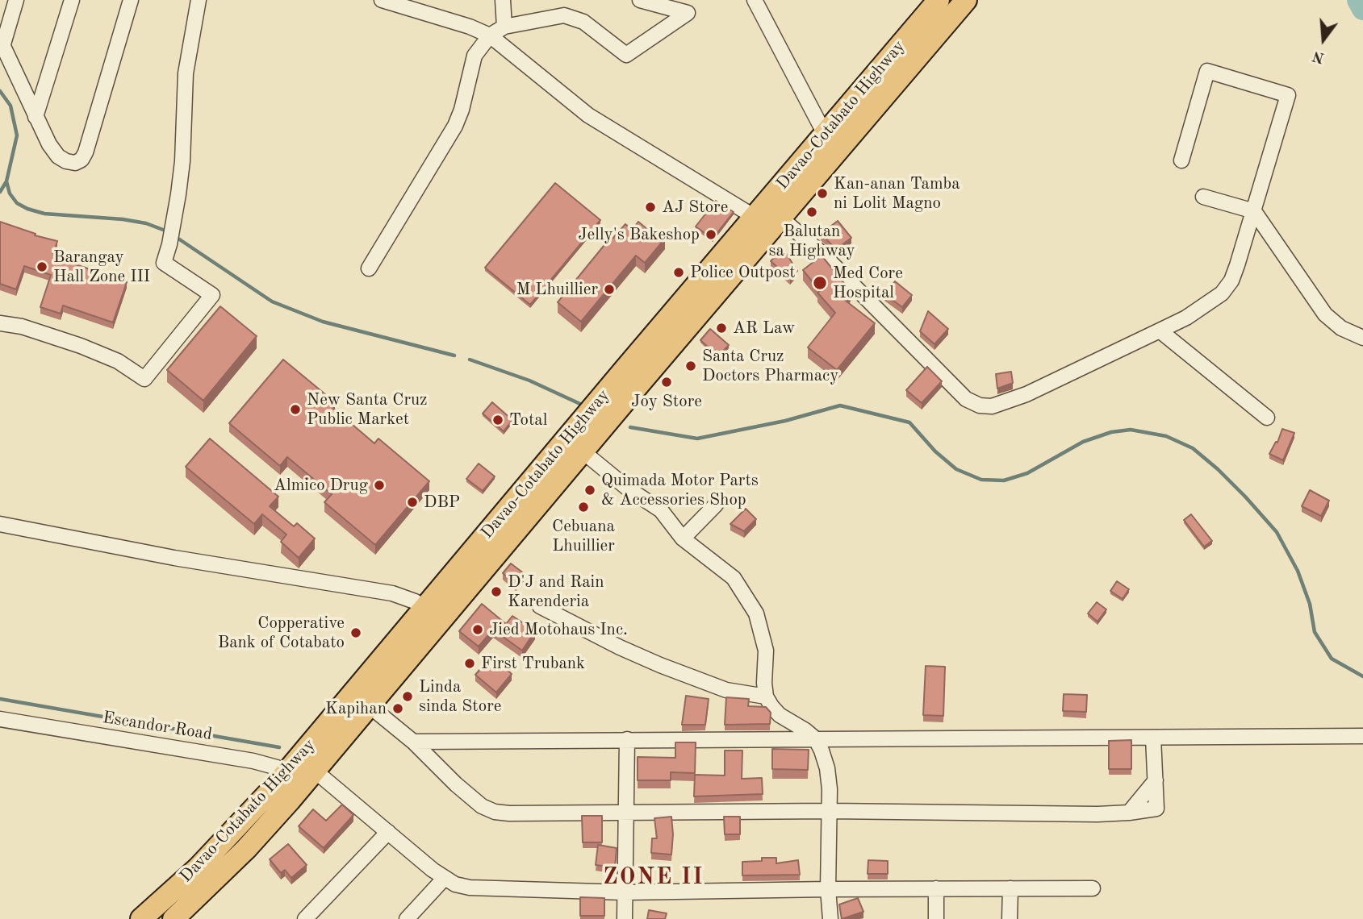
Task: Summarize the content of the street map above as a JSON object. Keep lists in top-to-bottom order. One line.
{"streets":{"highway":["Davao-Cotabato Highway"],"street":["Escandor Road"]},"crossings":[["Davao-Cotabato Highway","Escandor Road"]],"districts":["ZONE II"],"places":["Kan-anan Tamba ni Lolit Magno","AJ Store","Balutan sa Highway","Jelly's Bakeshop","Barangay Hall Zone III","Police Outpost","Med Core Hospital","M Lhuillier","AR Law","Santa Cruz Doctors Pharmacy","Joy Store","New Santa Cruz Public Market","Total","Almico Drug","Quimada Motor Parts & Accessories Shop","DBP","Cebuana Lhuillier","D'J and Rain Karenderia","Jied Motohaus Inc.","Copperative Bank of Cotabato","First Trubank","Linda sinda Store","Kapihan"],"north":"bottom"}
